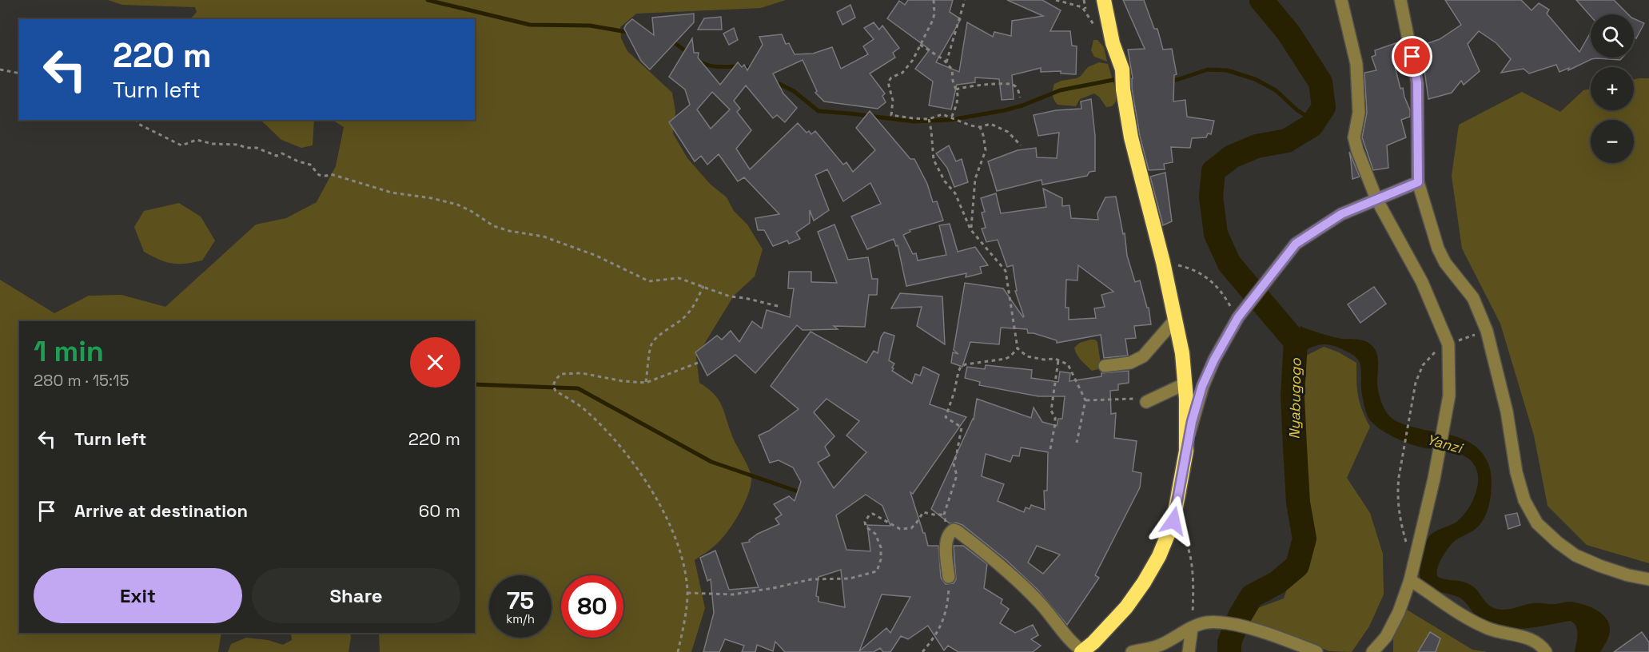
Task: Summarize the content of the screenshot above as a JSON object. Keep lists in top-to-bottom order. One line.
{"water":["Nyabugogo","Yanzi"],"page":{"map_buttons":["+","−"],"turn":["220 m","Turn left"],"heading":["1 min","280 m · 15:15"],"list":[{"name":"Turn left","value":"220 m"},{"name":"Arrive at destination","value":"60 m"}],"buttons":["Exit","Share"],"speed":"75 km/h","limit":"80"}}
